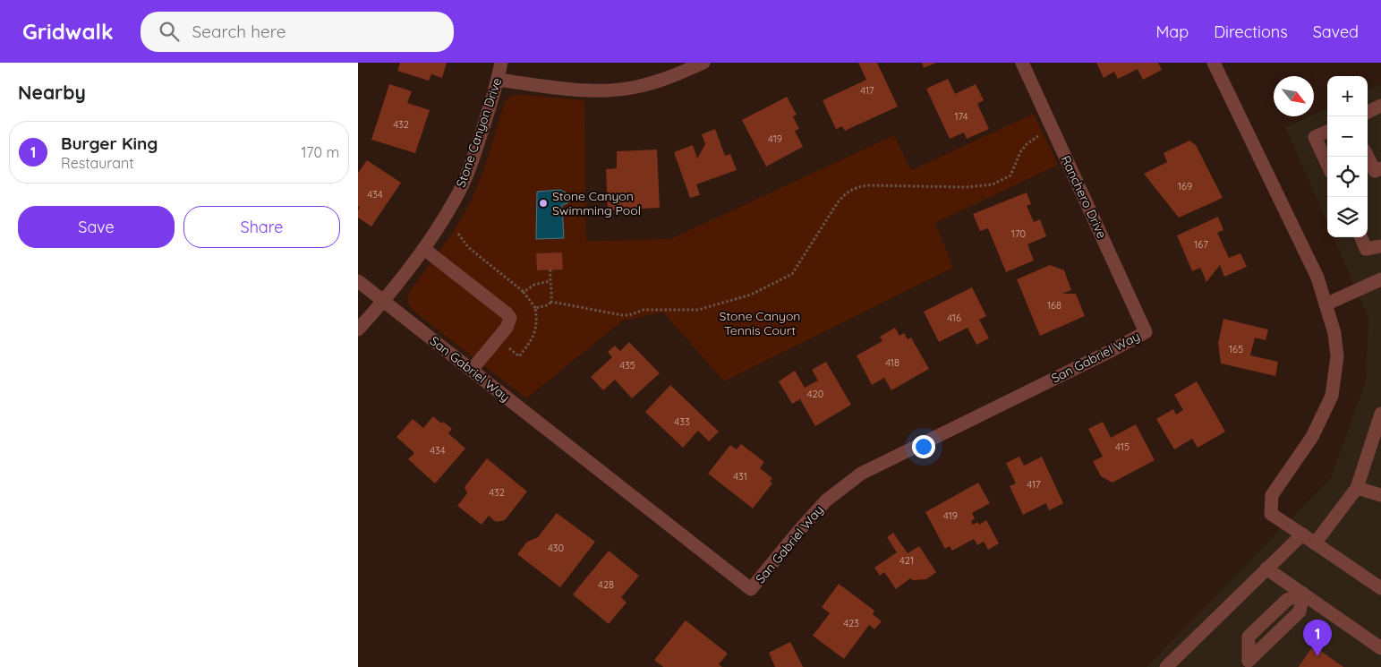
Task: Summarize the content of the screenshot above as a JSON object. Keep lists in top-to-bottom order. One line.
{"streets":{"street":["Stone Canyon Drive","Ranchero Drive","San Gabriel Way"]},"crossings":[["Stone Canyon Drive","San Gabriel Way"],["Ranchero Drive","San Gabriel Way"]],"parks":["Stone Canyon Tennis Court"],"places":["Stone Canyon Swimming Pool"],"house_numbers":["417","174","432","419","169","434","170","167","168","416","165","418","435","420","433","415","434","431","417","432","419","430","421","428","423"],"north":"bottom right","page":{"header":"Gridwalk","search":"Search here","nav":["Map","Directions","Saved"],"heading":"Nearby","map_buttons":["+","−"],"list":[{"mark":"1","name":"Burger King","note":"Restaurant","value":"170 m"}],"buttons":["Save","Share"],"pins":"1"}}
